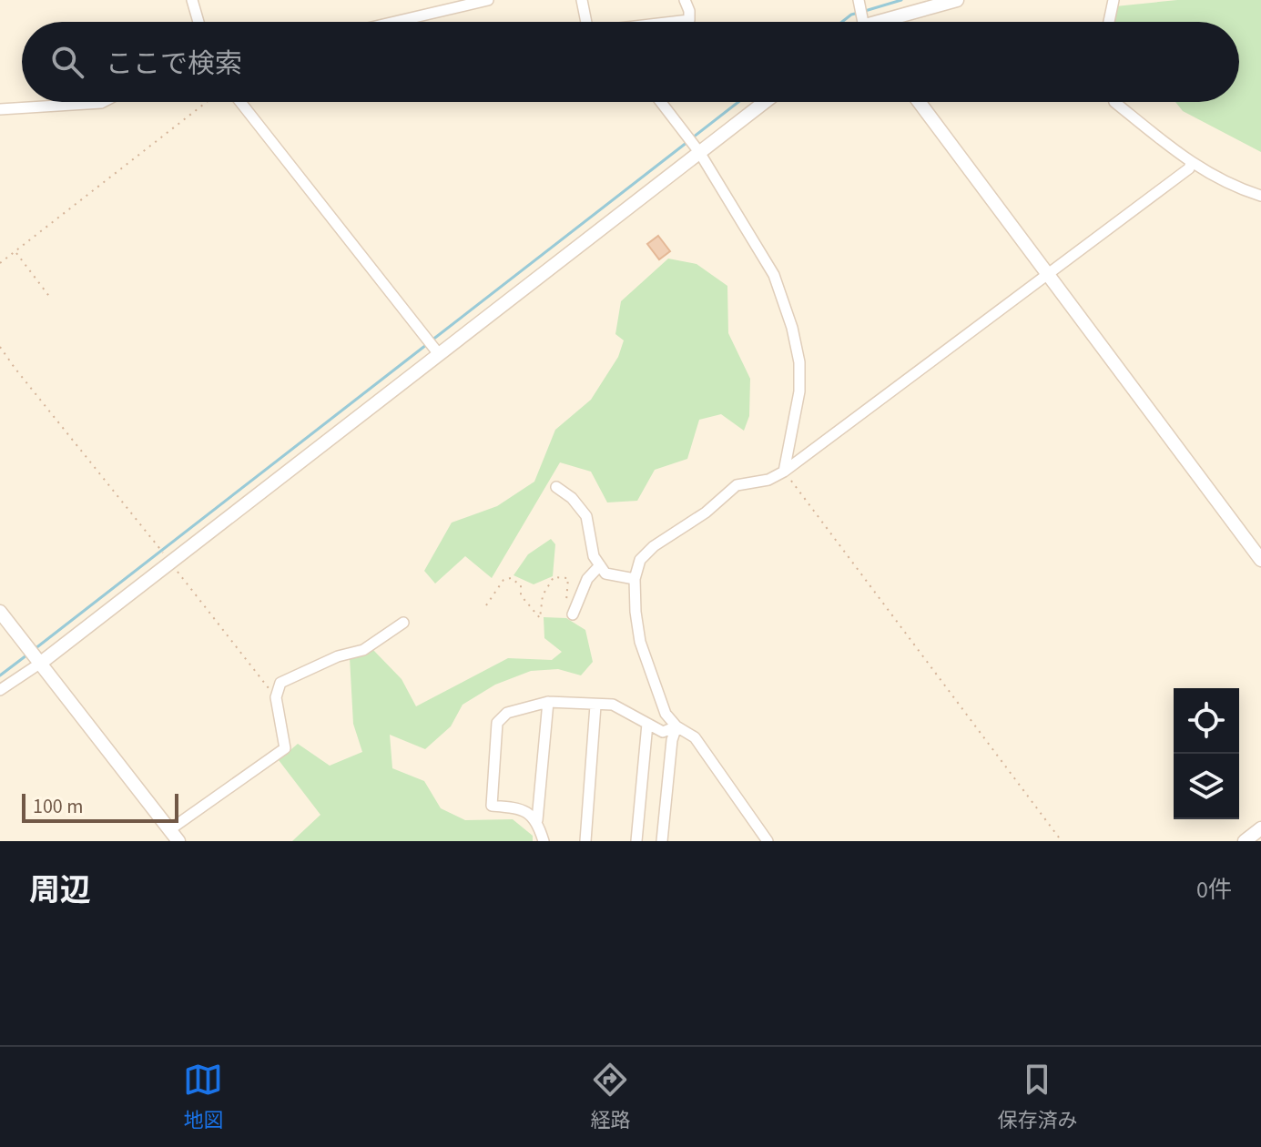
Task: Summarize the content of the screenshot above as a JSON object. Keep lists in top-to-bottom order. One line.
{"scale_bar":"100 m","page":{"search":"ここで検索","scale":"100 m","heading":["周辺","0件"],"nav":["地図","経路","保存済み"]}}
